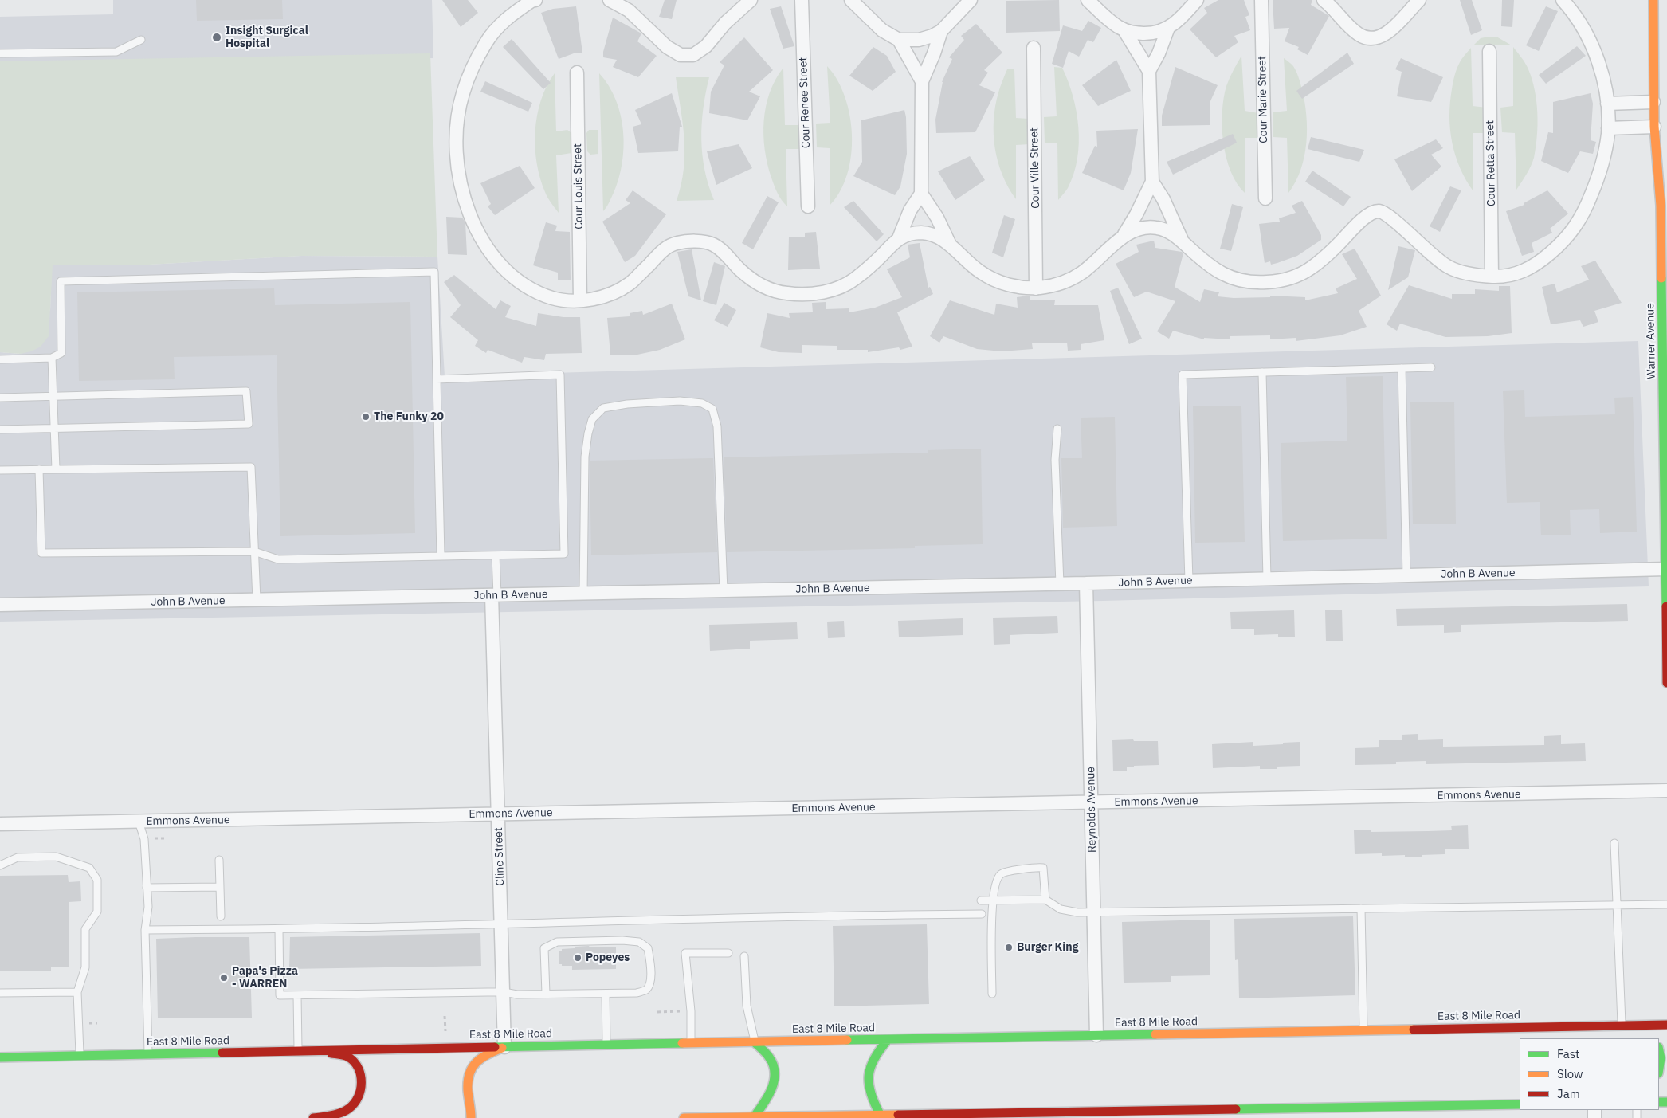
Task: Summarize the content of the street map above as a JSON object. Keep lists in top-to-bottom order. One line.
{"streets":{"main road":["Warner Avenue","East 8 Mile Road"],"street":["Cour Marie Street","Cour Renee Street","Cour Retta Street","Cour Ville Street","Cour Louis Street","John B Avenue","Emmons Avenue","Reynolds Avenue","Cline Street"]},"crossings":[["Warner Avenue","John B Avenue"],["John B Avenue","Reynolds Avenue"],["John B Avenue","Cline Street"],["Emmons Avenue","Reynolds Avenue"],["Emmons Avenue","Cline Street"],["Reynolds Avenue","East 8 Mile Road"],["Cline Street","East 8 Mile Road"]],"places":["Insight Surgical Hospital","The Funky 20","Burger King","Popeyes","Papa's Pizza - WARREN"],"legend":["Fast","Slow","Jam"]}
